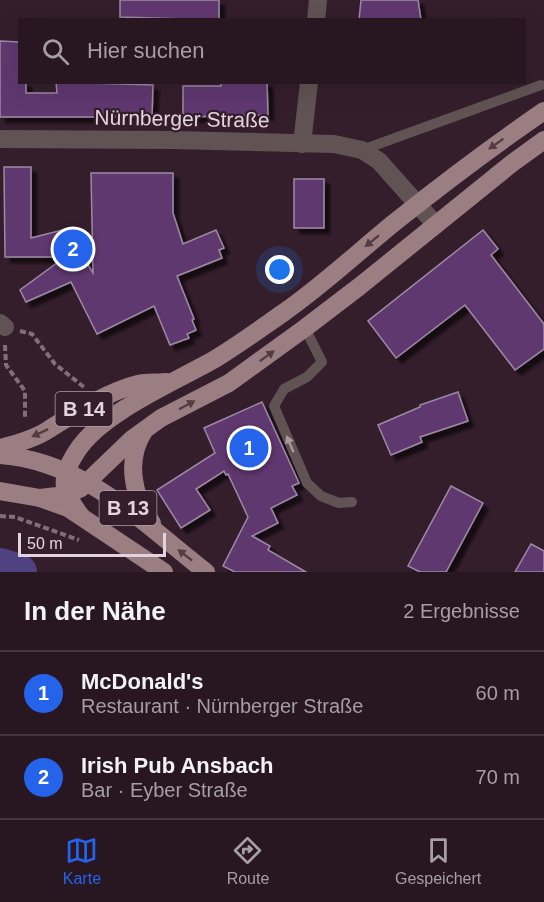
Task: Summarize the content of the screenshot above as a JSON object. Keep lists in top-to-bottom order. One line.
{"streets":{"main road":["B 14","B 13"],"street":["Nürnberger Straße"]},"crossings":[["Nürnberger Straße","B 14"],["B 14","B 13"]],"scale_bar":"50 m","page":{"search":"Hier suchen","pins":["2","1"],"scale":"50 m","heading":["In der Nähe","2 Ergebnisse"],"list":[{"mark":"1","name":"McDonald's","note":"Restaurant · Nürnberger Straße","value":"60 m"},{"mark":"2","name":"Irish Pub Ansbach","note":"Bar · Eyber Straße","value":"70 m"}],"nav":["Karte","Route","Gespeichert"]}}
